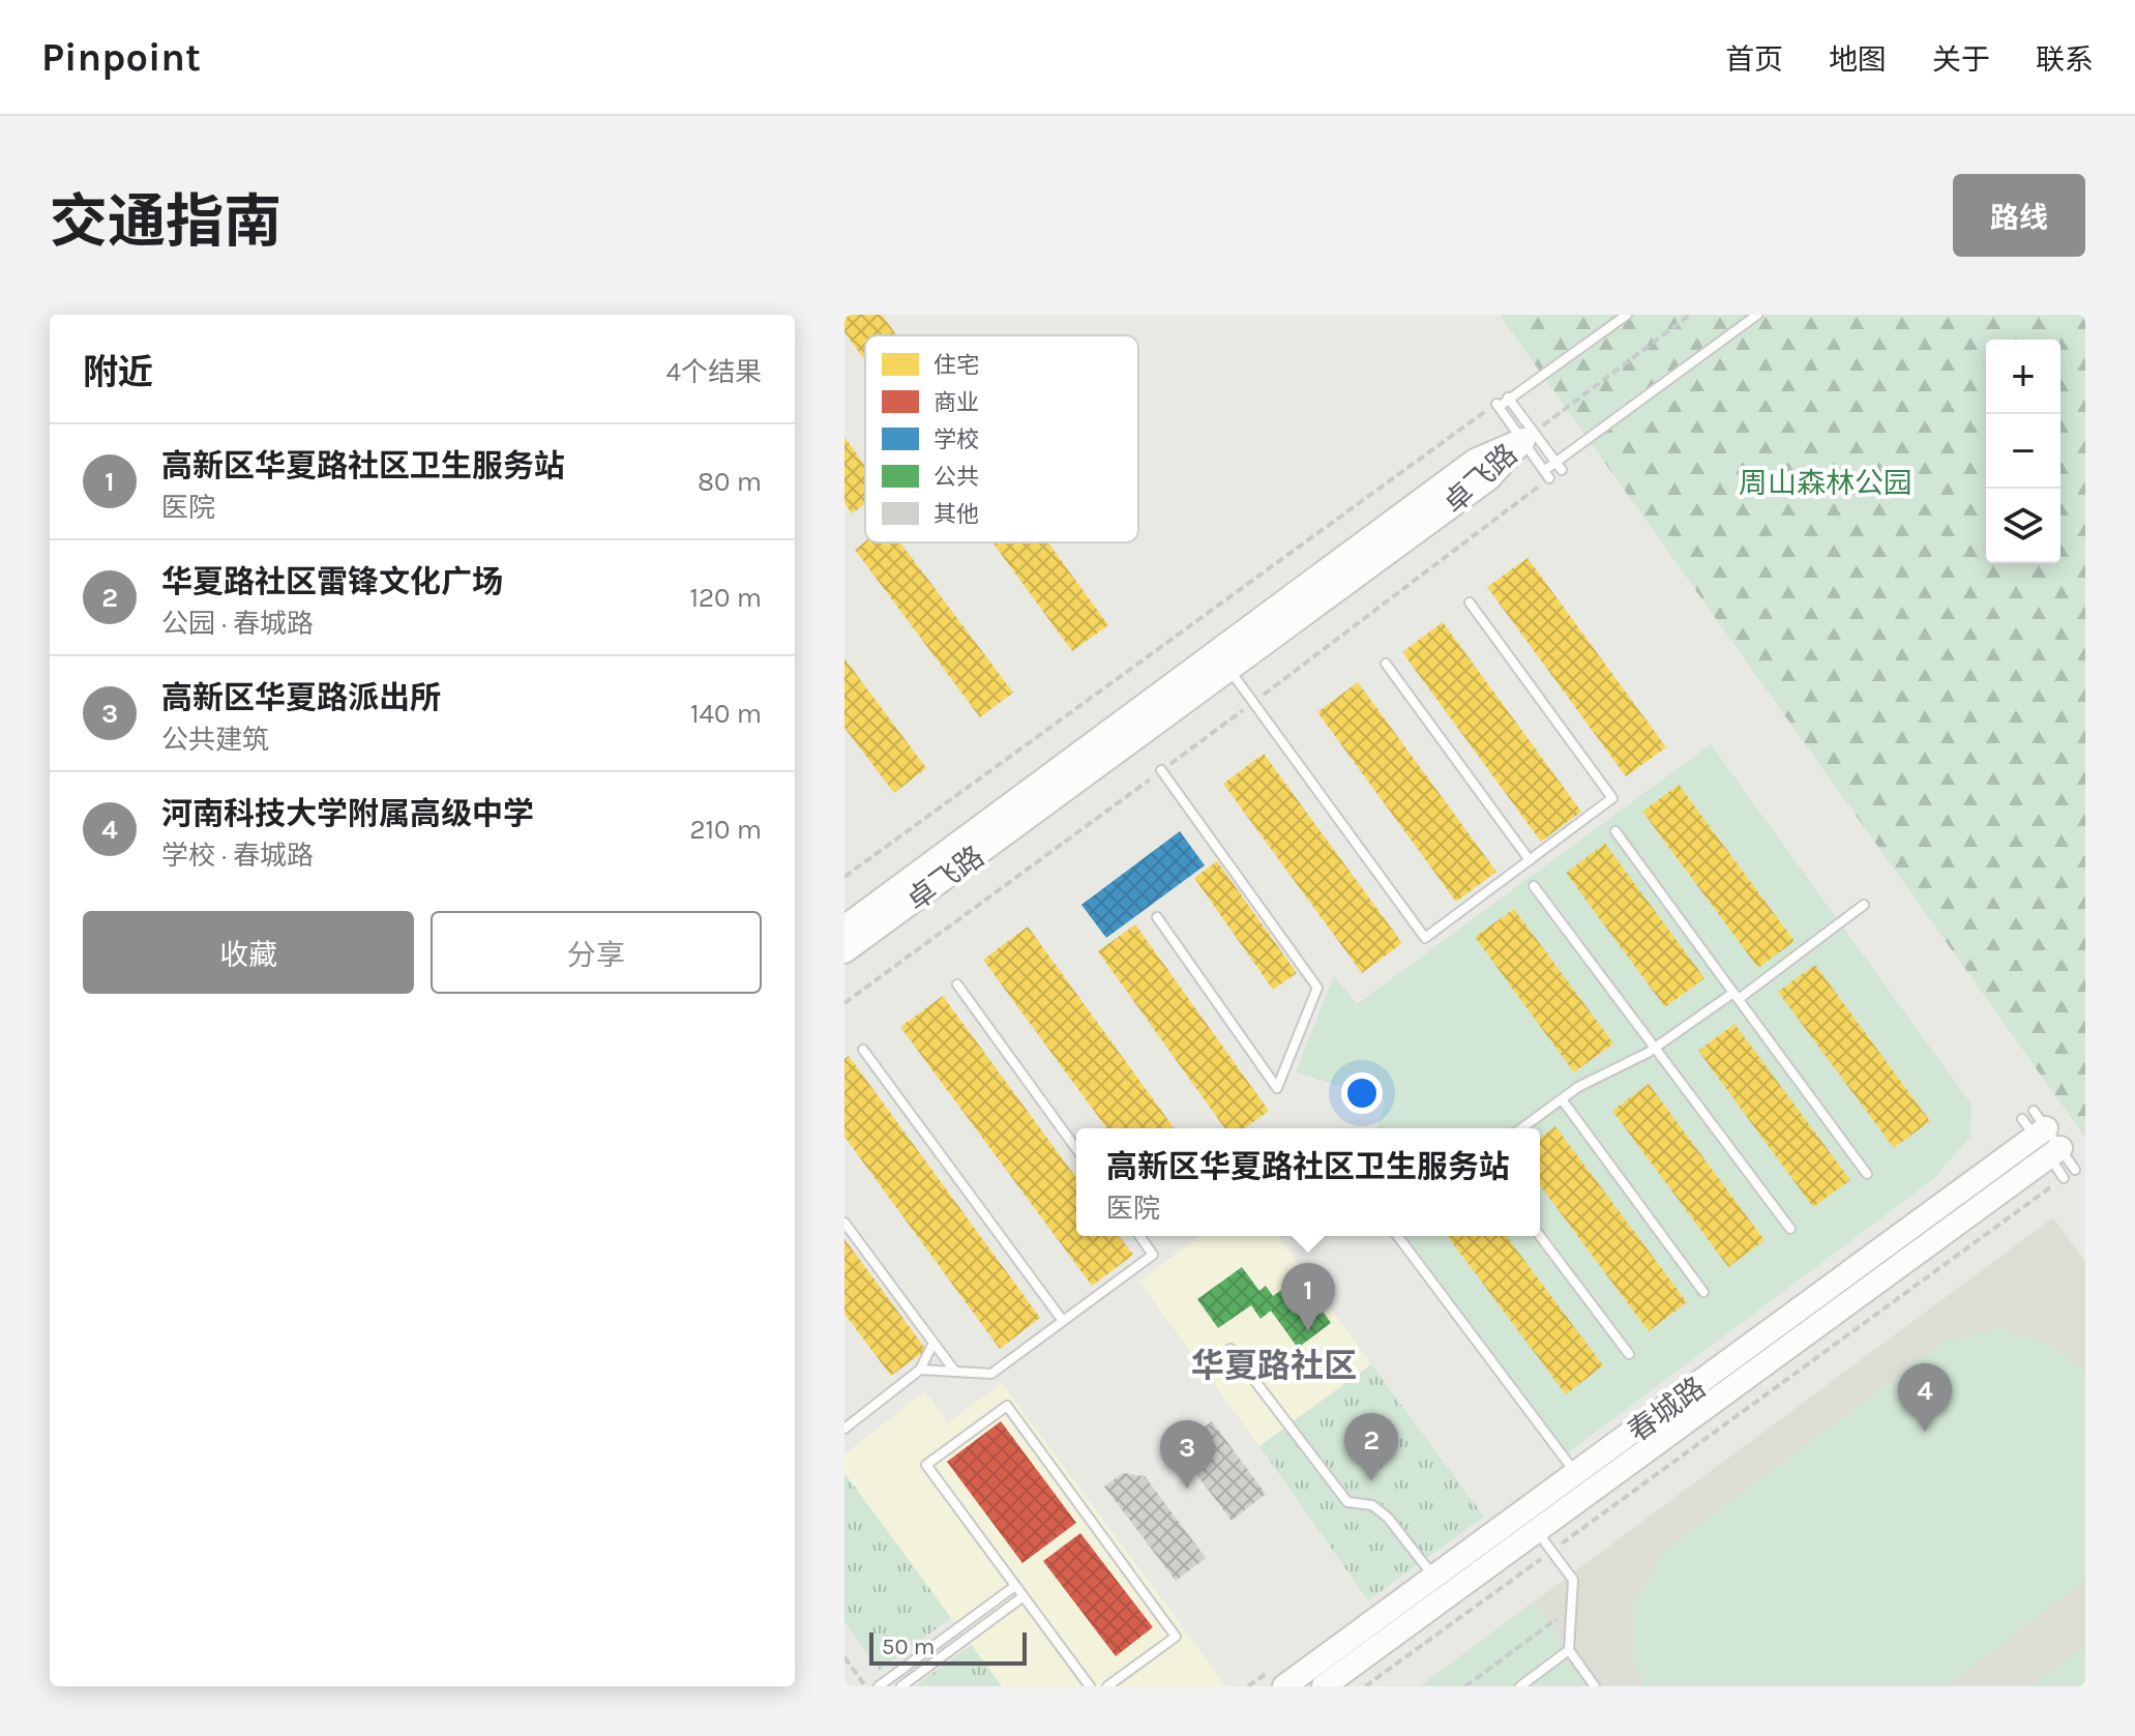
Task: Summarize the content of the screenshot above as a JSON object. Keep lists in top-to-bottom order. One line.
{"streets":{"street":["卓飞路","春城路"]},"districts":["华夏路社区"],"parks":["周山森林公园"],"legend":["住宅","商业","学校","公共","其他"],"scale_bar":"50 m","page":{"header":"Pinpoint","nav":["首页","地图","关于","联系"],"title":"交通指南","buttons":["路线",["收藏","分享"]],"heading":["附近","4个结果"],"map_buttons":["+","−"],"list":[{"mark":"1","name":"高新区华夏路社区卫生服务站","note":"医院","value":"80 m"},{"mark":"2","name":"华夏路社区雷锋文化广场","note":"公园 · 春城路","value":"120 m"},{"mark":"3","name":"高新区华夏路派出所","note":"公共建筑","value":"140 m"},{"mark":"4","name":"河南科技大学附属高级中学","note":"学校 · 春城路","value":"210 m"}],"popup":["高新区华夏路社区卫生服务站","医院"],"pins":["1","4","2","3"],"scale":"50 m"}}
